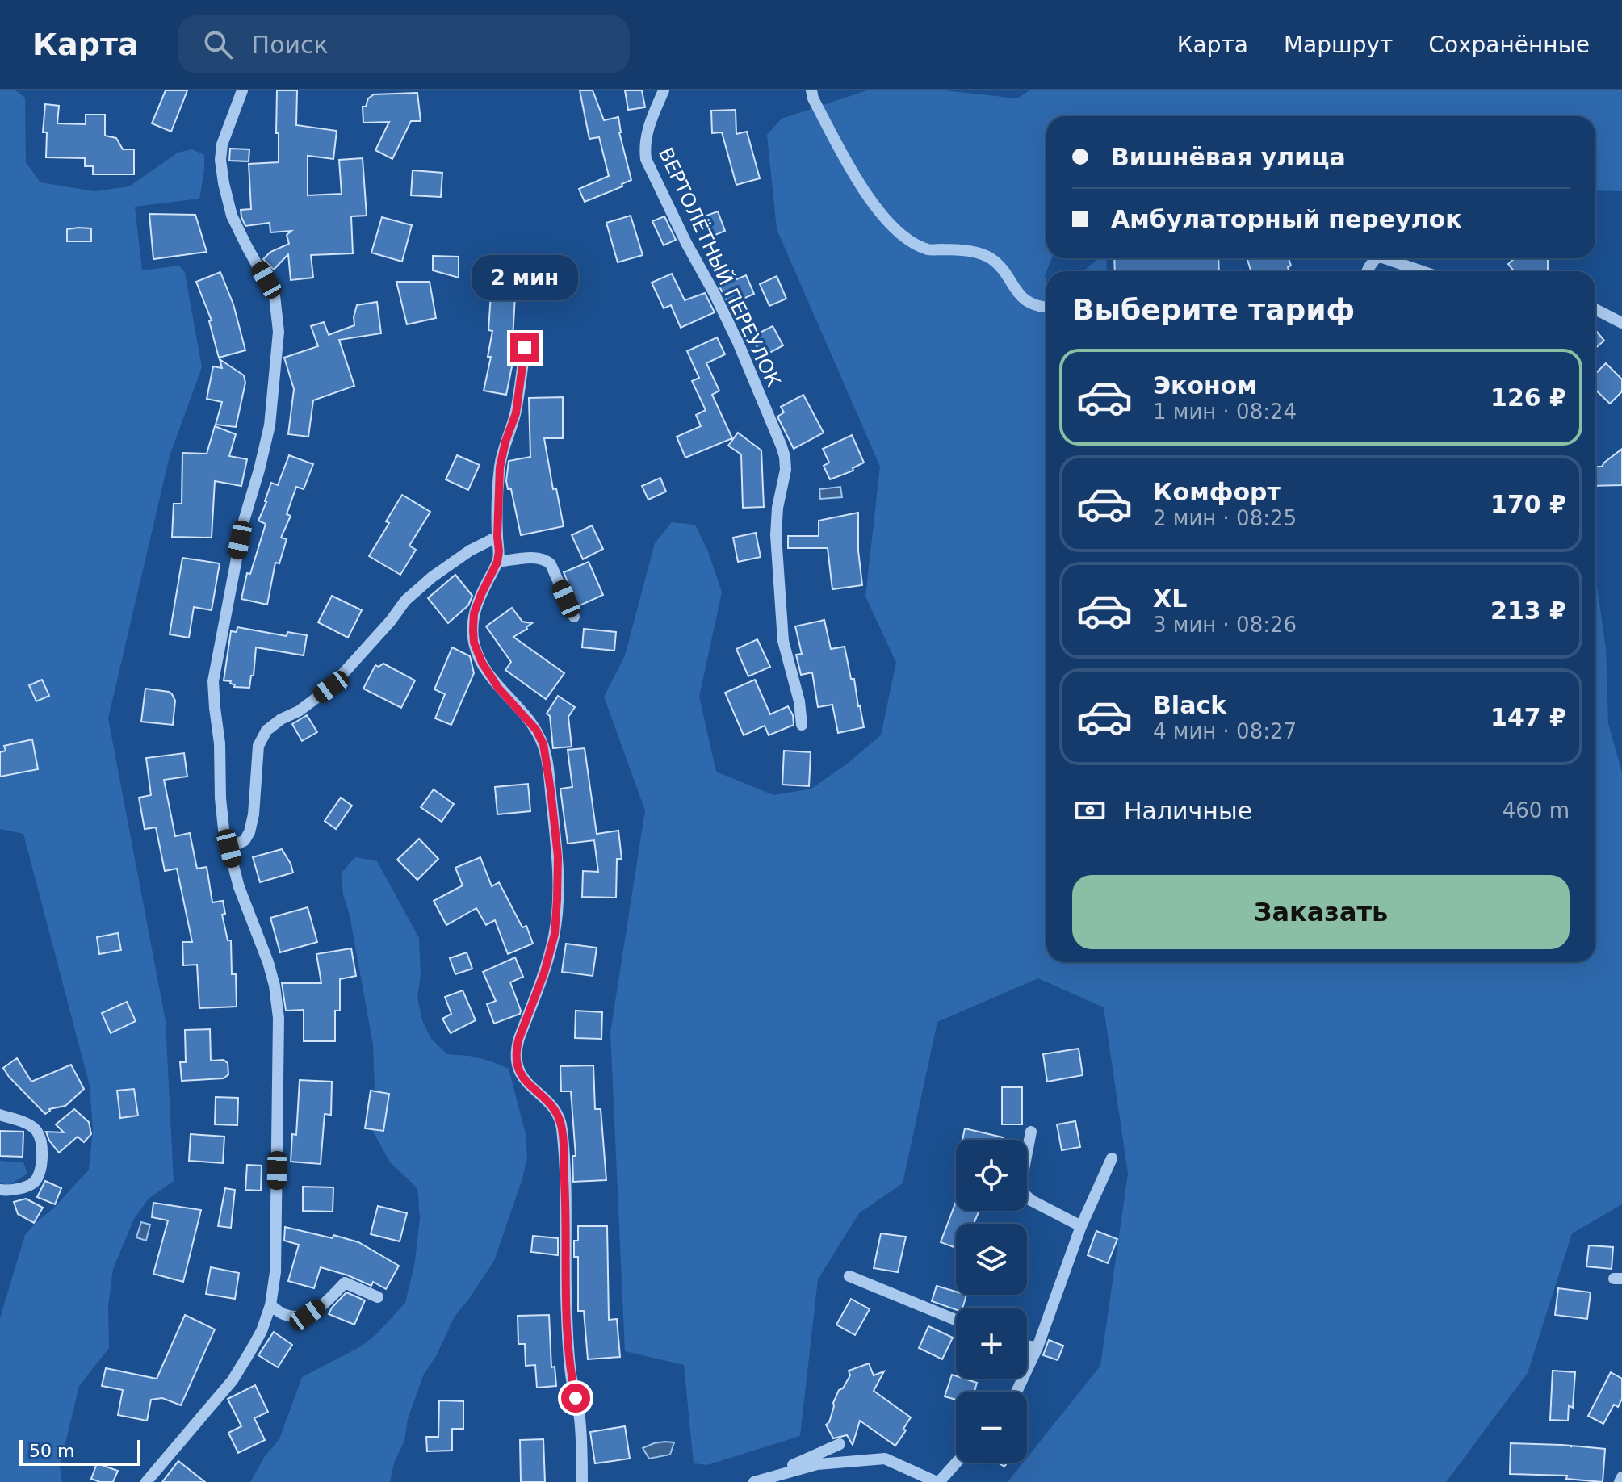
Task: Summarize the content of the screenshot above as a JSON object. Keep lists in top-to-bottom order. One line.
{"streets":{"street":["ВЕРТОЛЁТНЫЙ ПЕРЕУЛОК"]},"scale_bar":"50 m","page":{"header":"Карта","search":"Поиск","nav":["Карта","Маршрут","Сохранённые"],"banner":["Вишнёвая улица","Амбулаторный переулок"],"bubble":"2 мин","heading":"Выберите тариф","list":[{"name":"Эконом","note":"1 мин · 08:24","value":"126 ₽"},{"name":"Комфорт","note":"2 мин · 08:25","value":"170 ₽"},{"name":"XL","note":"3 мин · 08:26","value":"213 ₽"},{"name":"Black","note":"4 мин · 08:27","value":"147 ₽"}],"pay":["Наличные","460 m"],"buttons":"Заказать","map_buttons":["+","−"],"scale":"50 m"}}
